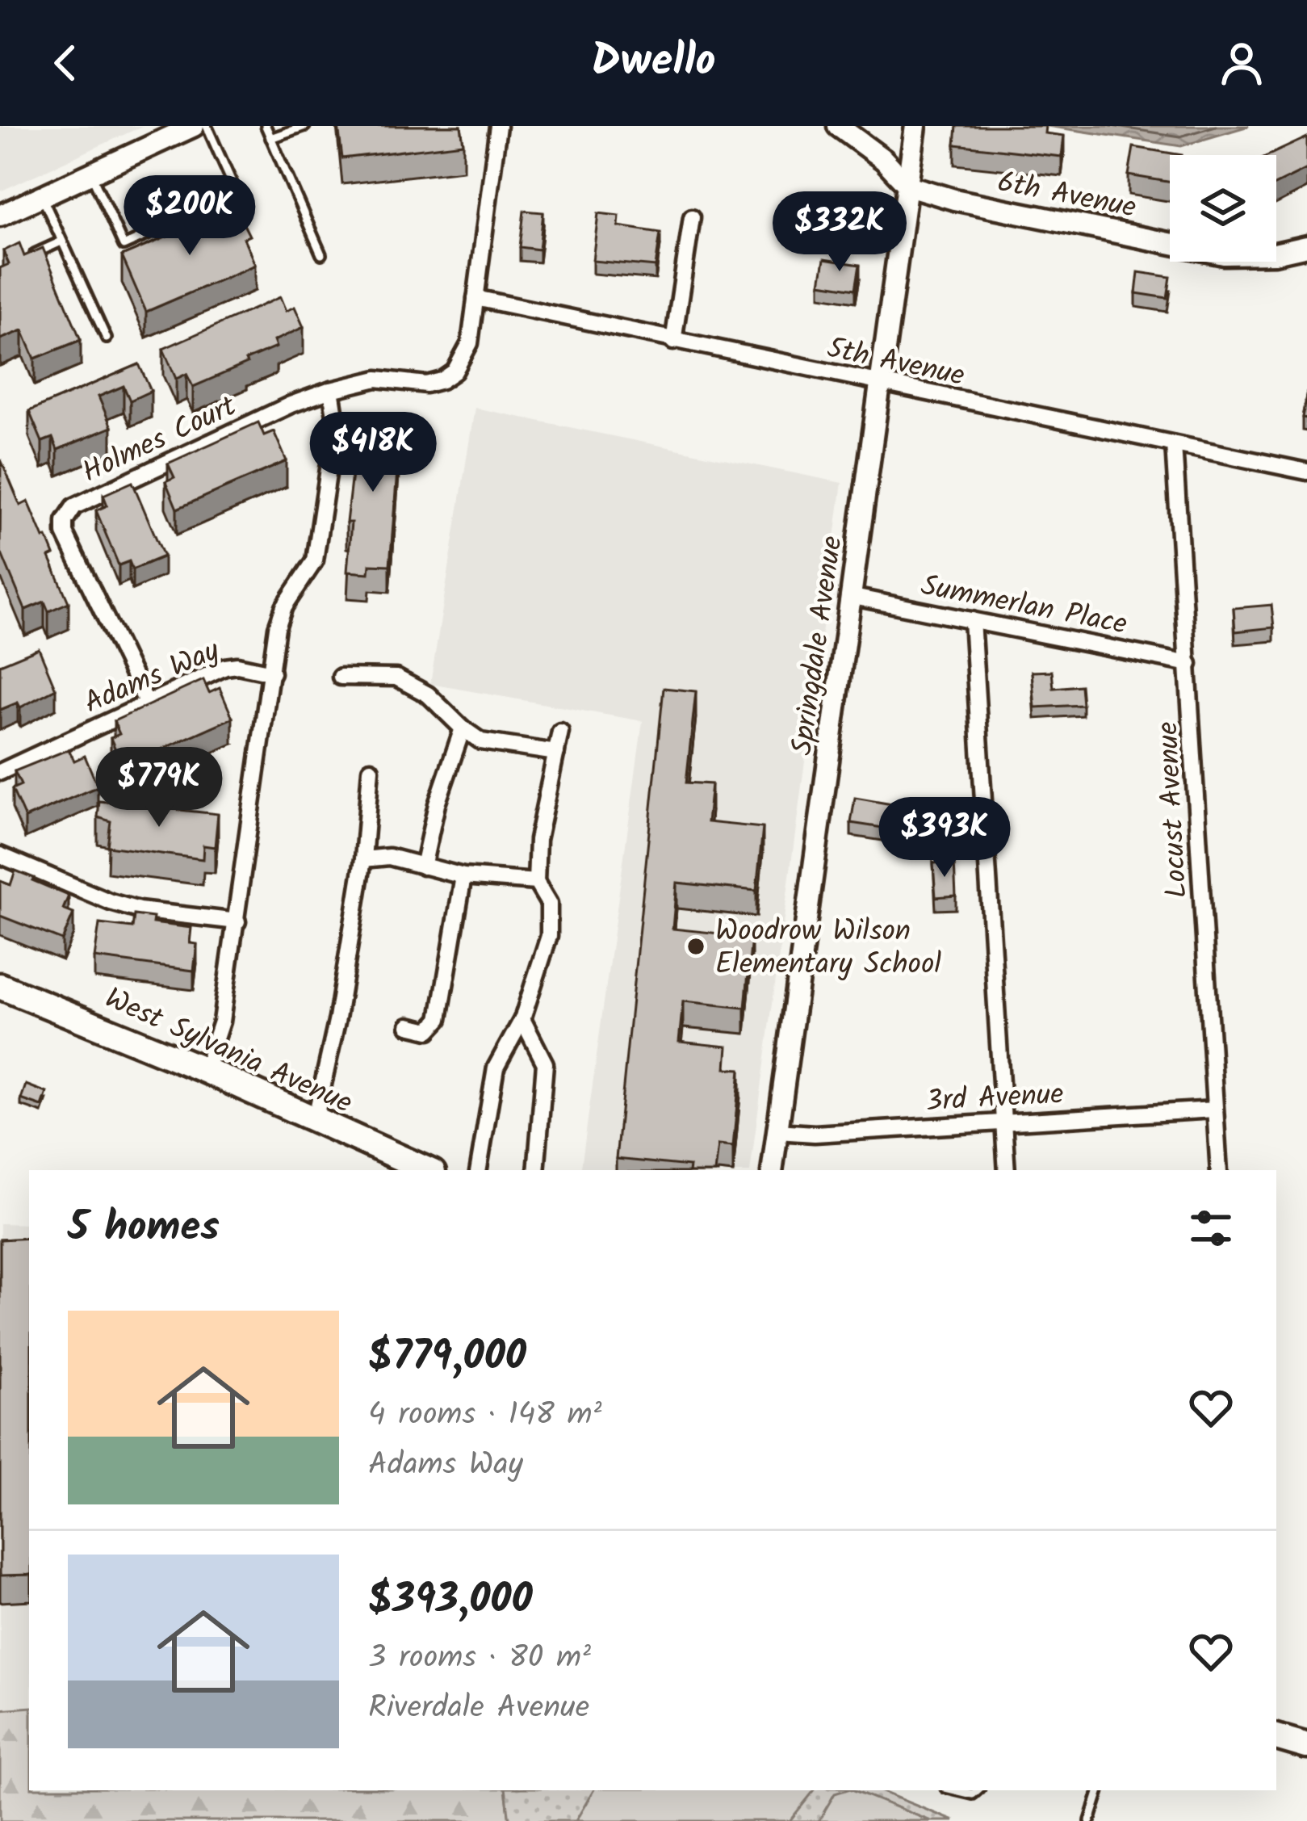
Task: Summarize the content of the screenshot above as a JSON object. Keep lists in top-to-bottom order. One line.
{"streets":{"main road":["West Sylvania Avenue"],"street":["6th Avenue","5th Avenue","Holmes Court","Summerlan Place","Springdale Avenue","Adams Way","Locust Avenue","3rd Avenue"]},"crossings":[["6th Avenue","Springdale Avenue"],["5th Avenue","Holmes Court"],["5th Avenue","Springdale Avenue"],["5th Avenue","Locust Avenue"],["Holmes Court","Adams Way"],["Summerlan Place","Springdale Avenue"],["Summerlan Place","Locust Avenue"],["Springdale Avenue","3rd Avenue"],["Locust Avenue","3rd Avenue"]],"places":["Woodrow Wilson Elementary School"],"page":{"header":"Dwello","price":["$200K","$332K","$418K","$779K","$393K"],"heading":"5 homes","list":[{"name":"$779,000","note":"4 rooms · 148 m² · Adams Way"},{"name":"$393,000","note":"3 rooms · 80 m² · Riverdale Avenue"}]}}
